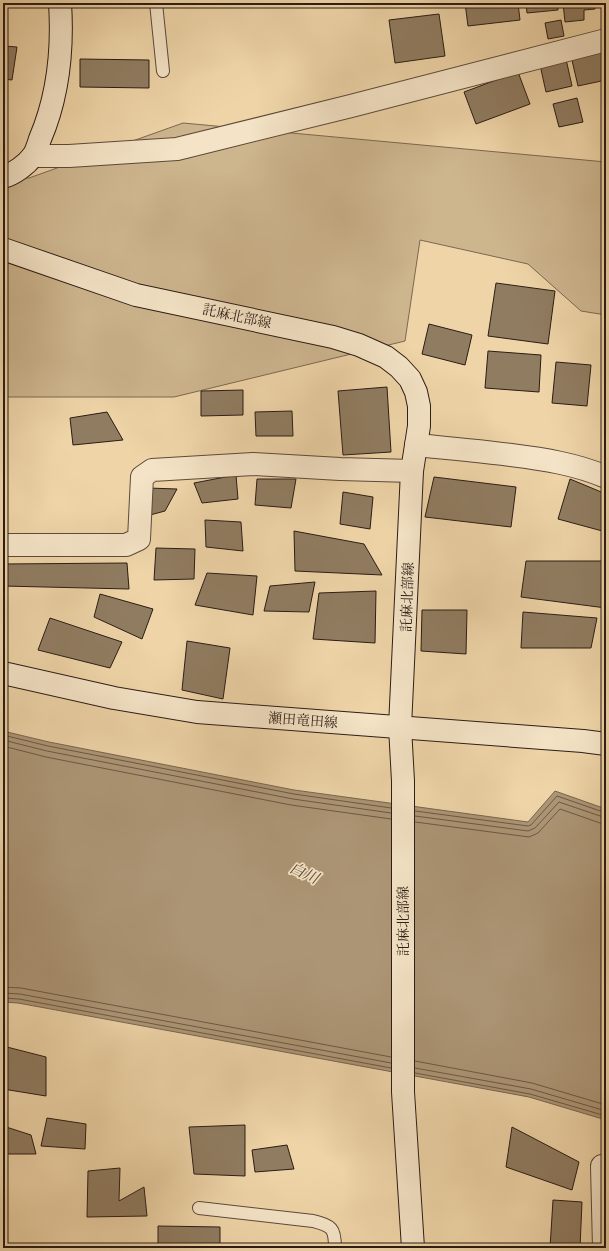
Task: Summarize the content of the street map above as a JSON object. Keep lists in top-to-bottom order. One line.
{"streets":{"main road":["託麻北部線","瀬田竜田線"]},"crossings":[["託麻北部線","瀬田竜田線"]],"water":["白川"]}
